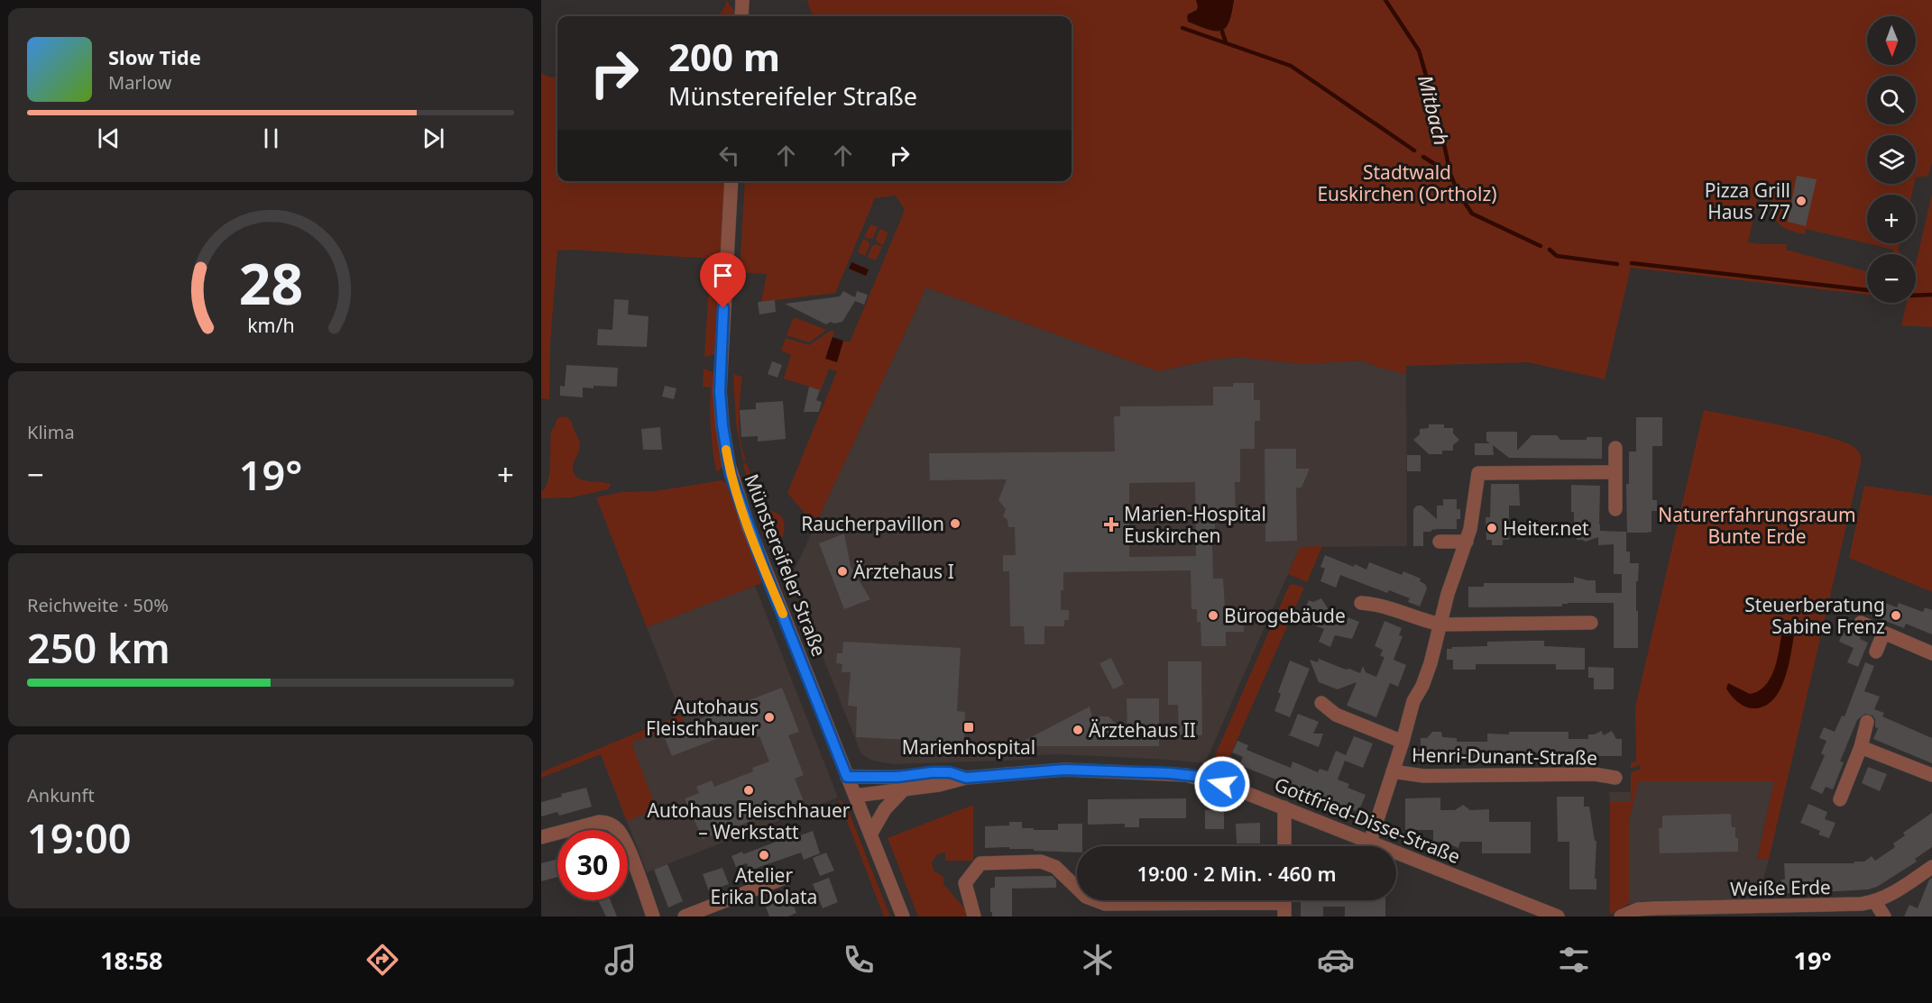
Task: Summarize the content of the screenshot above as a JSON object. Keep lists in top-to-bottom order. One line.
{"streets":{"street":["Münstereifeler Straße","Henri-Dunant-Straße","Gottfried-Disse-Straße","Weiße Erde"]},"crossings":[["Münstereifeler Straße","Gottfried-Disse-Straße"],["Henri-Dunant-Straße","Gottfried-Disse-Straße"]],"water":["Mitbach"],"parks":["Stadtwald Euskirchen (Ortholz)","Naturerfahrungsraum Bunte Erde"],"places":{"other":["Pizza Grill Haus 777","Raucherpavillon","Heiter.net","Ärztehaus I","Bürogebäude","Steuerberatung Sabine Frenz","Autohaus Fleischhauer","Ärztehaus II","Autohaus Fleischhauer – Werkstatt","Atelier Erika Dolata"],"health":["Marien-Hospital Euskirchen"],"transit":["Marienhospital"]},"north":"bottom","page":{"map_buttons":["+","−"],"turn":["200 m","Münstereifeler Straße"],"song":["Slow Tide","Marlow"],"tile":["Klima",["Reichweite · 50%","250 km"],["Ankunft","19:00"]],"heat":["−","19°","+"],"limit":"30","trip":"19:00 · 2 Min. · 460 m","tabs":["18:58","19°"],"gauge":["28","km/h"]}}
